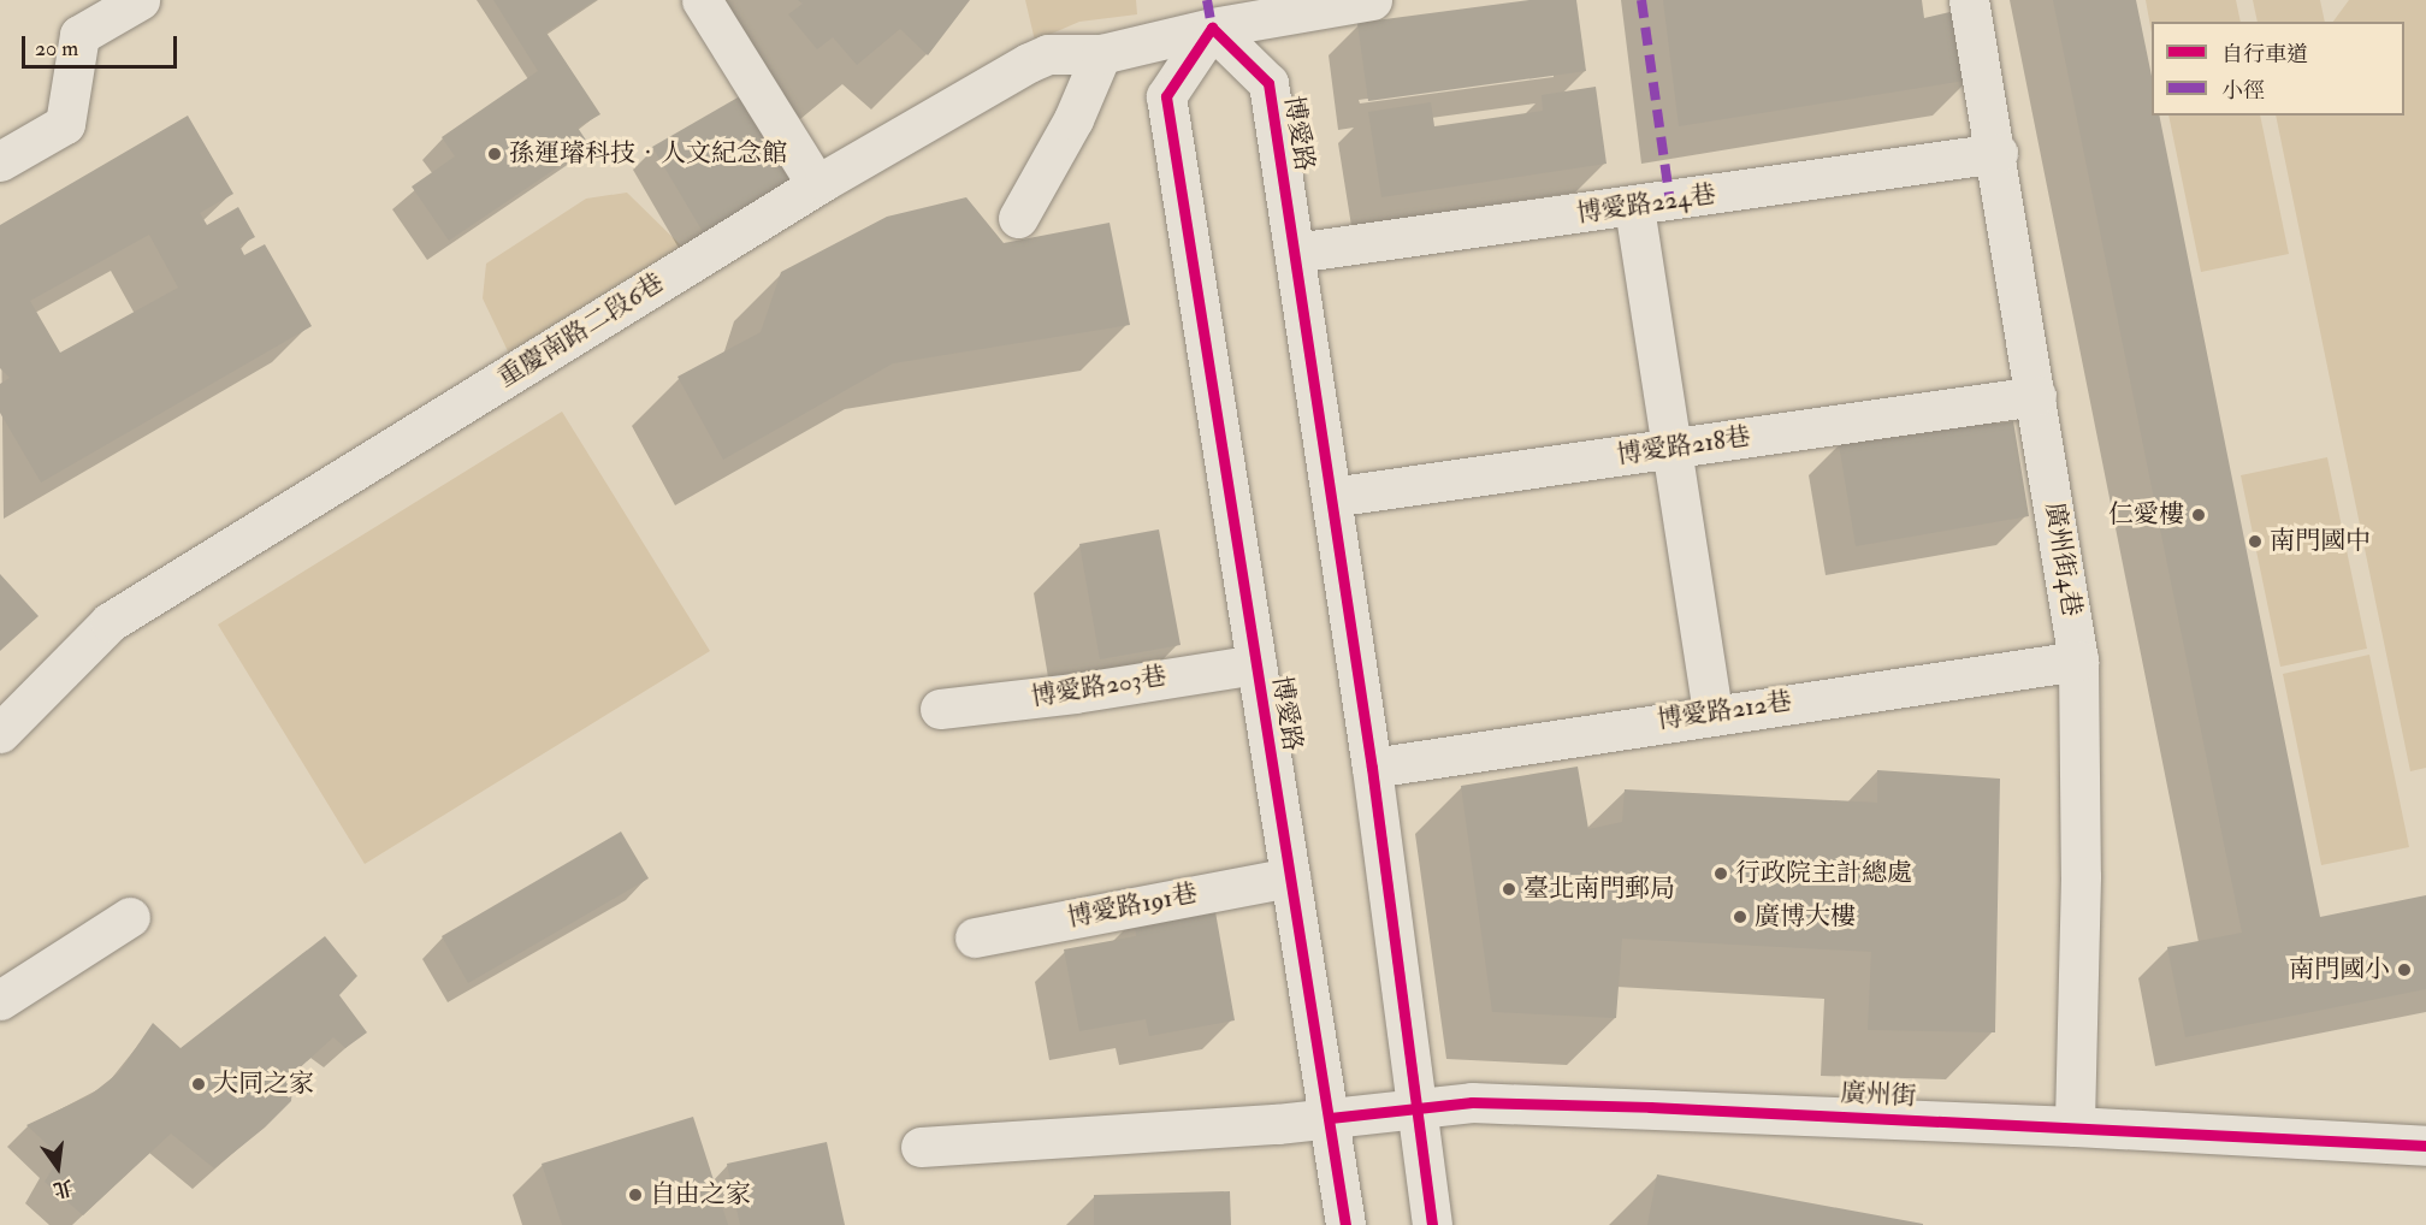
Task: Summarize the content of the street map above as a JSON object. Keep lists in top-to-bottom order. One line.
{"streets":{"street":["博愛路","博愛路224巷","重慶南路二段6巷","博愛路218巷","廣州街4巷","博愛路203巷","博愛路212巷","博愛路191巷","廣州街"]},"crossings":[["博愛路","博愛路224巷"],["博愛路","重慶南路二段6巷"],["博愛路","博愛路218巷"],["博愛路","博愛路203巷"],["博愛路","博愛路212巷"],["博愛路","博愛路191巷"],["博愛路","廣州街"],["博愛路224巷","廣州街4巷"],["博愛路218巷","廣州街4巷"],["廣州街4巷","博愛路212巷"],["廣州街4巷","廣州街"]],"places":["孫運璿科技．人文紀念館","仁愛樓","南門國中","行政院主計總處","臺北南門郵局","廣博大樓","南門國小","大同之家","自由之家"],"legend":["自行車道","小徑"],"scale_bar":"20 m","north":"bottom"}
